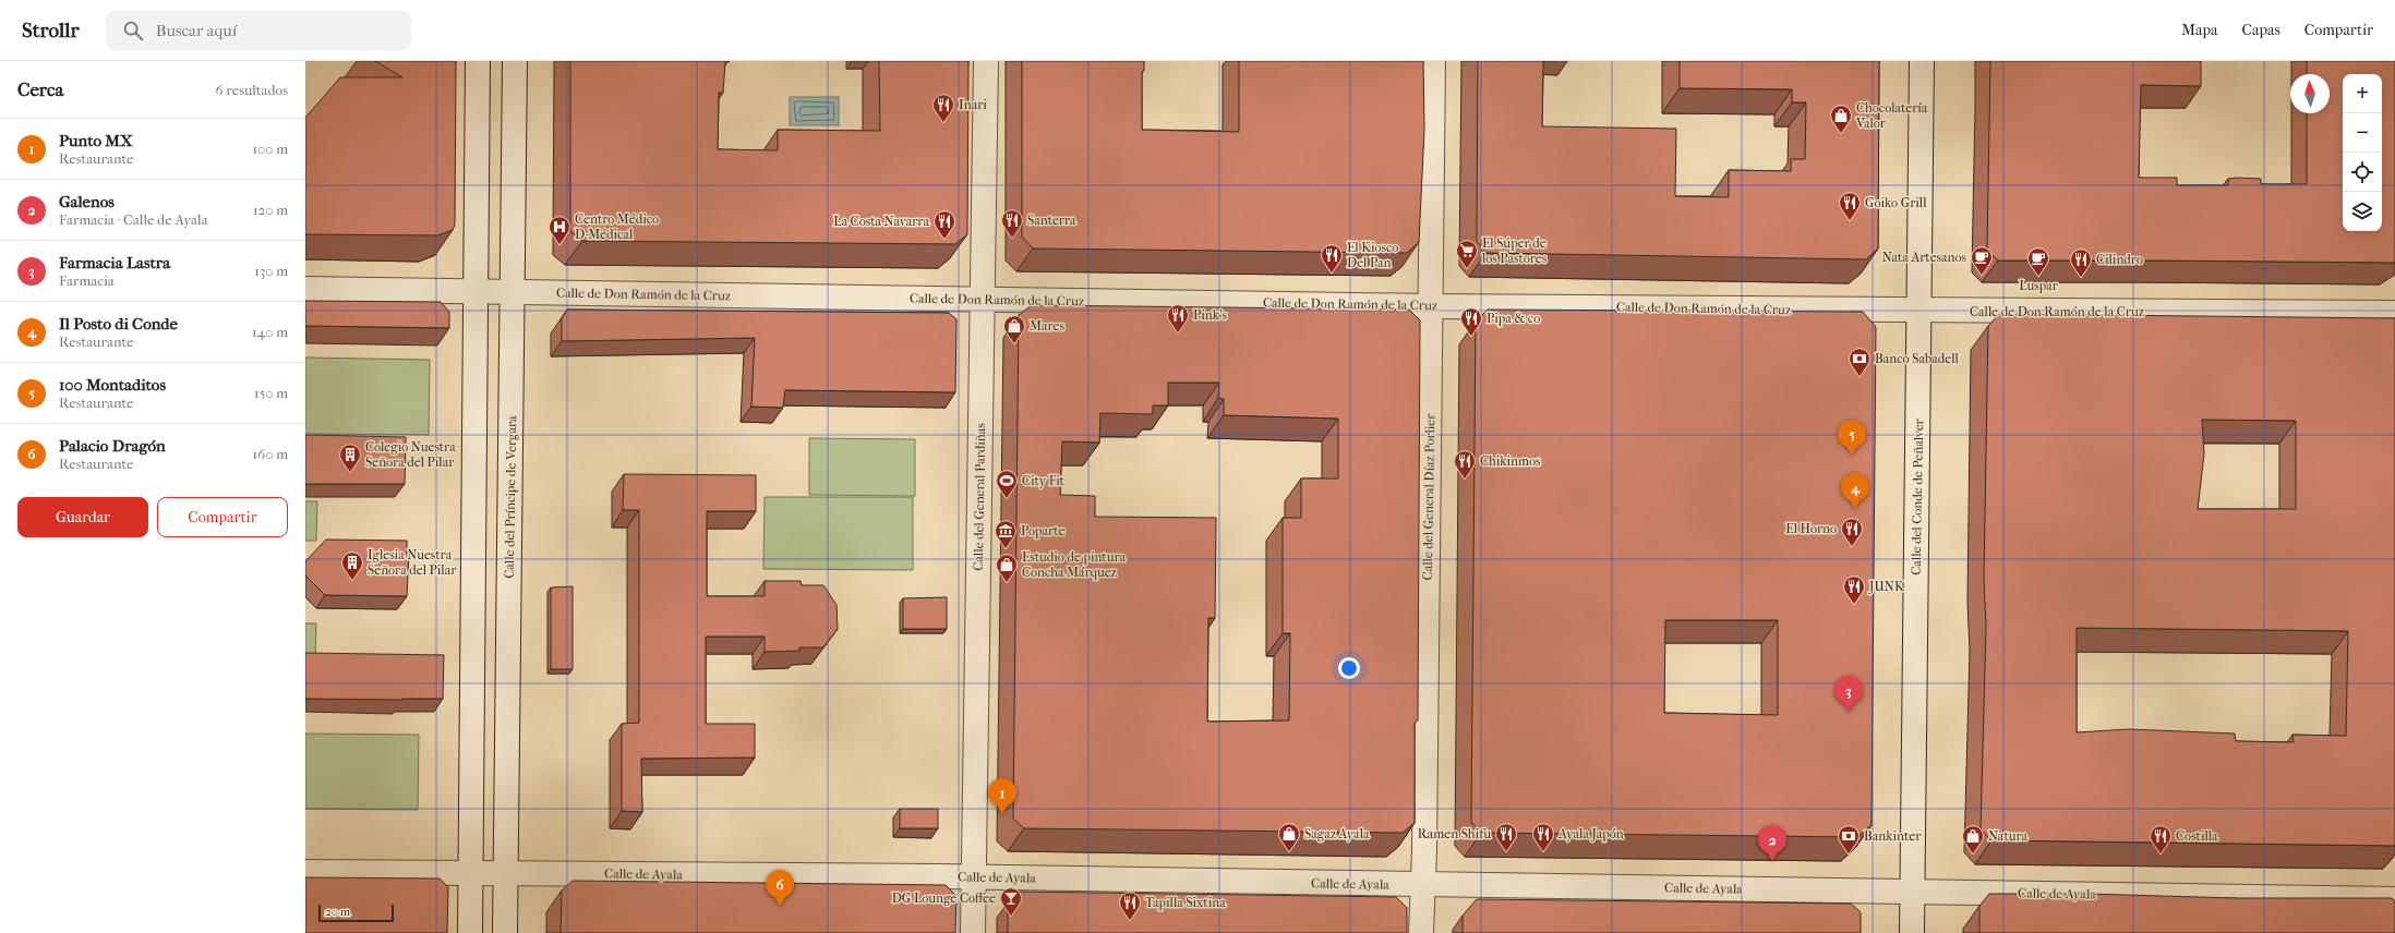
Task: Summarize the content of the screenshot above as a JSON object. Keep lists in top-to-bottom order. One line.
{"streets":{"street":["Calle de Don Ramón de la Cruz","Calle del Príncipe de Vergara","Calle del General Pardiñas","Calle del General Díaz Porlier","Calle del Conde de Peñalver","Calle de Ayala"]},"crossings":[["Calle de Don Ramón de la Cruz","Calle del Príncipe de Vergara"],["Calle de Don Ramón de la Cruz","Calle del General Pardiñas"],["Calle de Don Ramón de la Cruz","Calle del General Díaz Porlier"],["Calle de Don Ramón de la Cruz","Calle del Conde de Peñalver"],["Calle del Príncipe de Vergara","Calle de Ayala"],["Calle del General Pardiñas","Calle de Ayala"],["Calle del General Díaz Porlier","Calle de Ayala"],["Calle del Conde de Peñalver","Calle de Ayala"]],"places":{"restaurant":["Inari","Goiko Grill","Santerra","La Costa Navarra","El Kiosco Del Pan","Cilindro","Pink’s","Pipa & co","Chikinmos","El Horno","JUNK","Ramen Shifu","Ayala Japón","Costilla","Tapilla Sixtina"],"shop":["Chocolatería Valor","Mares","Estudio de pintura Concha Márquez","Sagaz Ayala","Natura"],"hospital":["Centro Médico D-Médical"],"supermarket":["El Súper de los Pastores"],"cafe":["Nata Artesanos","Luspar"],"bank":["Banco Sabadell","Bankinter"],"building":["Colegio Nuestra Señora del Pilar","Iglesia Nuestra Señora del Pilar"],"sports":["City Fit"],"museum":["Poparte"],"bar":["DG Lounge Coffee"]},"scale_bar":"20 m","north":"top","page":{"header":"Strollr","search":"Buscar aquí","nav":["Mapa","Capas","Compartir"],"heading":["Cerca","6 resultados"],"map_buttons":["+","−"],"list":[{"mark":"1","name":"Punto MX","note":"Restaurante","value":"100 m"},{"mark":"2","name":"Galenos","note":"Farmacia · Calle de Ayala","value":"120 m"},{"mark":"3","name":"Farmacia Lastra","note":"Farmacia","value":"130 m"},{"mark":"4","name":"Il Posto di Conde","note":"Restaurante","value":"140 m"},{"mark":"5","name":"100 Montaditos","note":"Restaurante","value":"150 m"},{"mark":"6","name":"Palacio Dragón","note":"Restaurante","value":"160 m"}],"pins":["5","4","3","1","2","6"],"buttons":["Guardar","Compartir"],"scale":"20 m"}}
